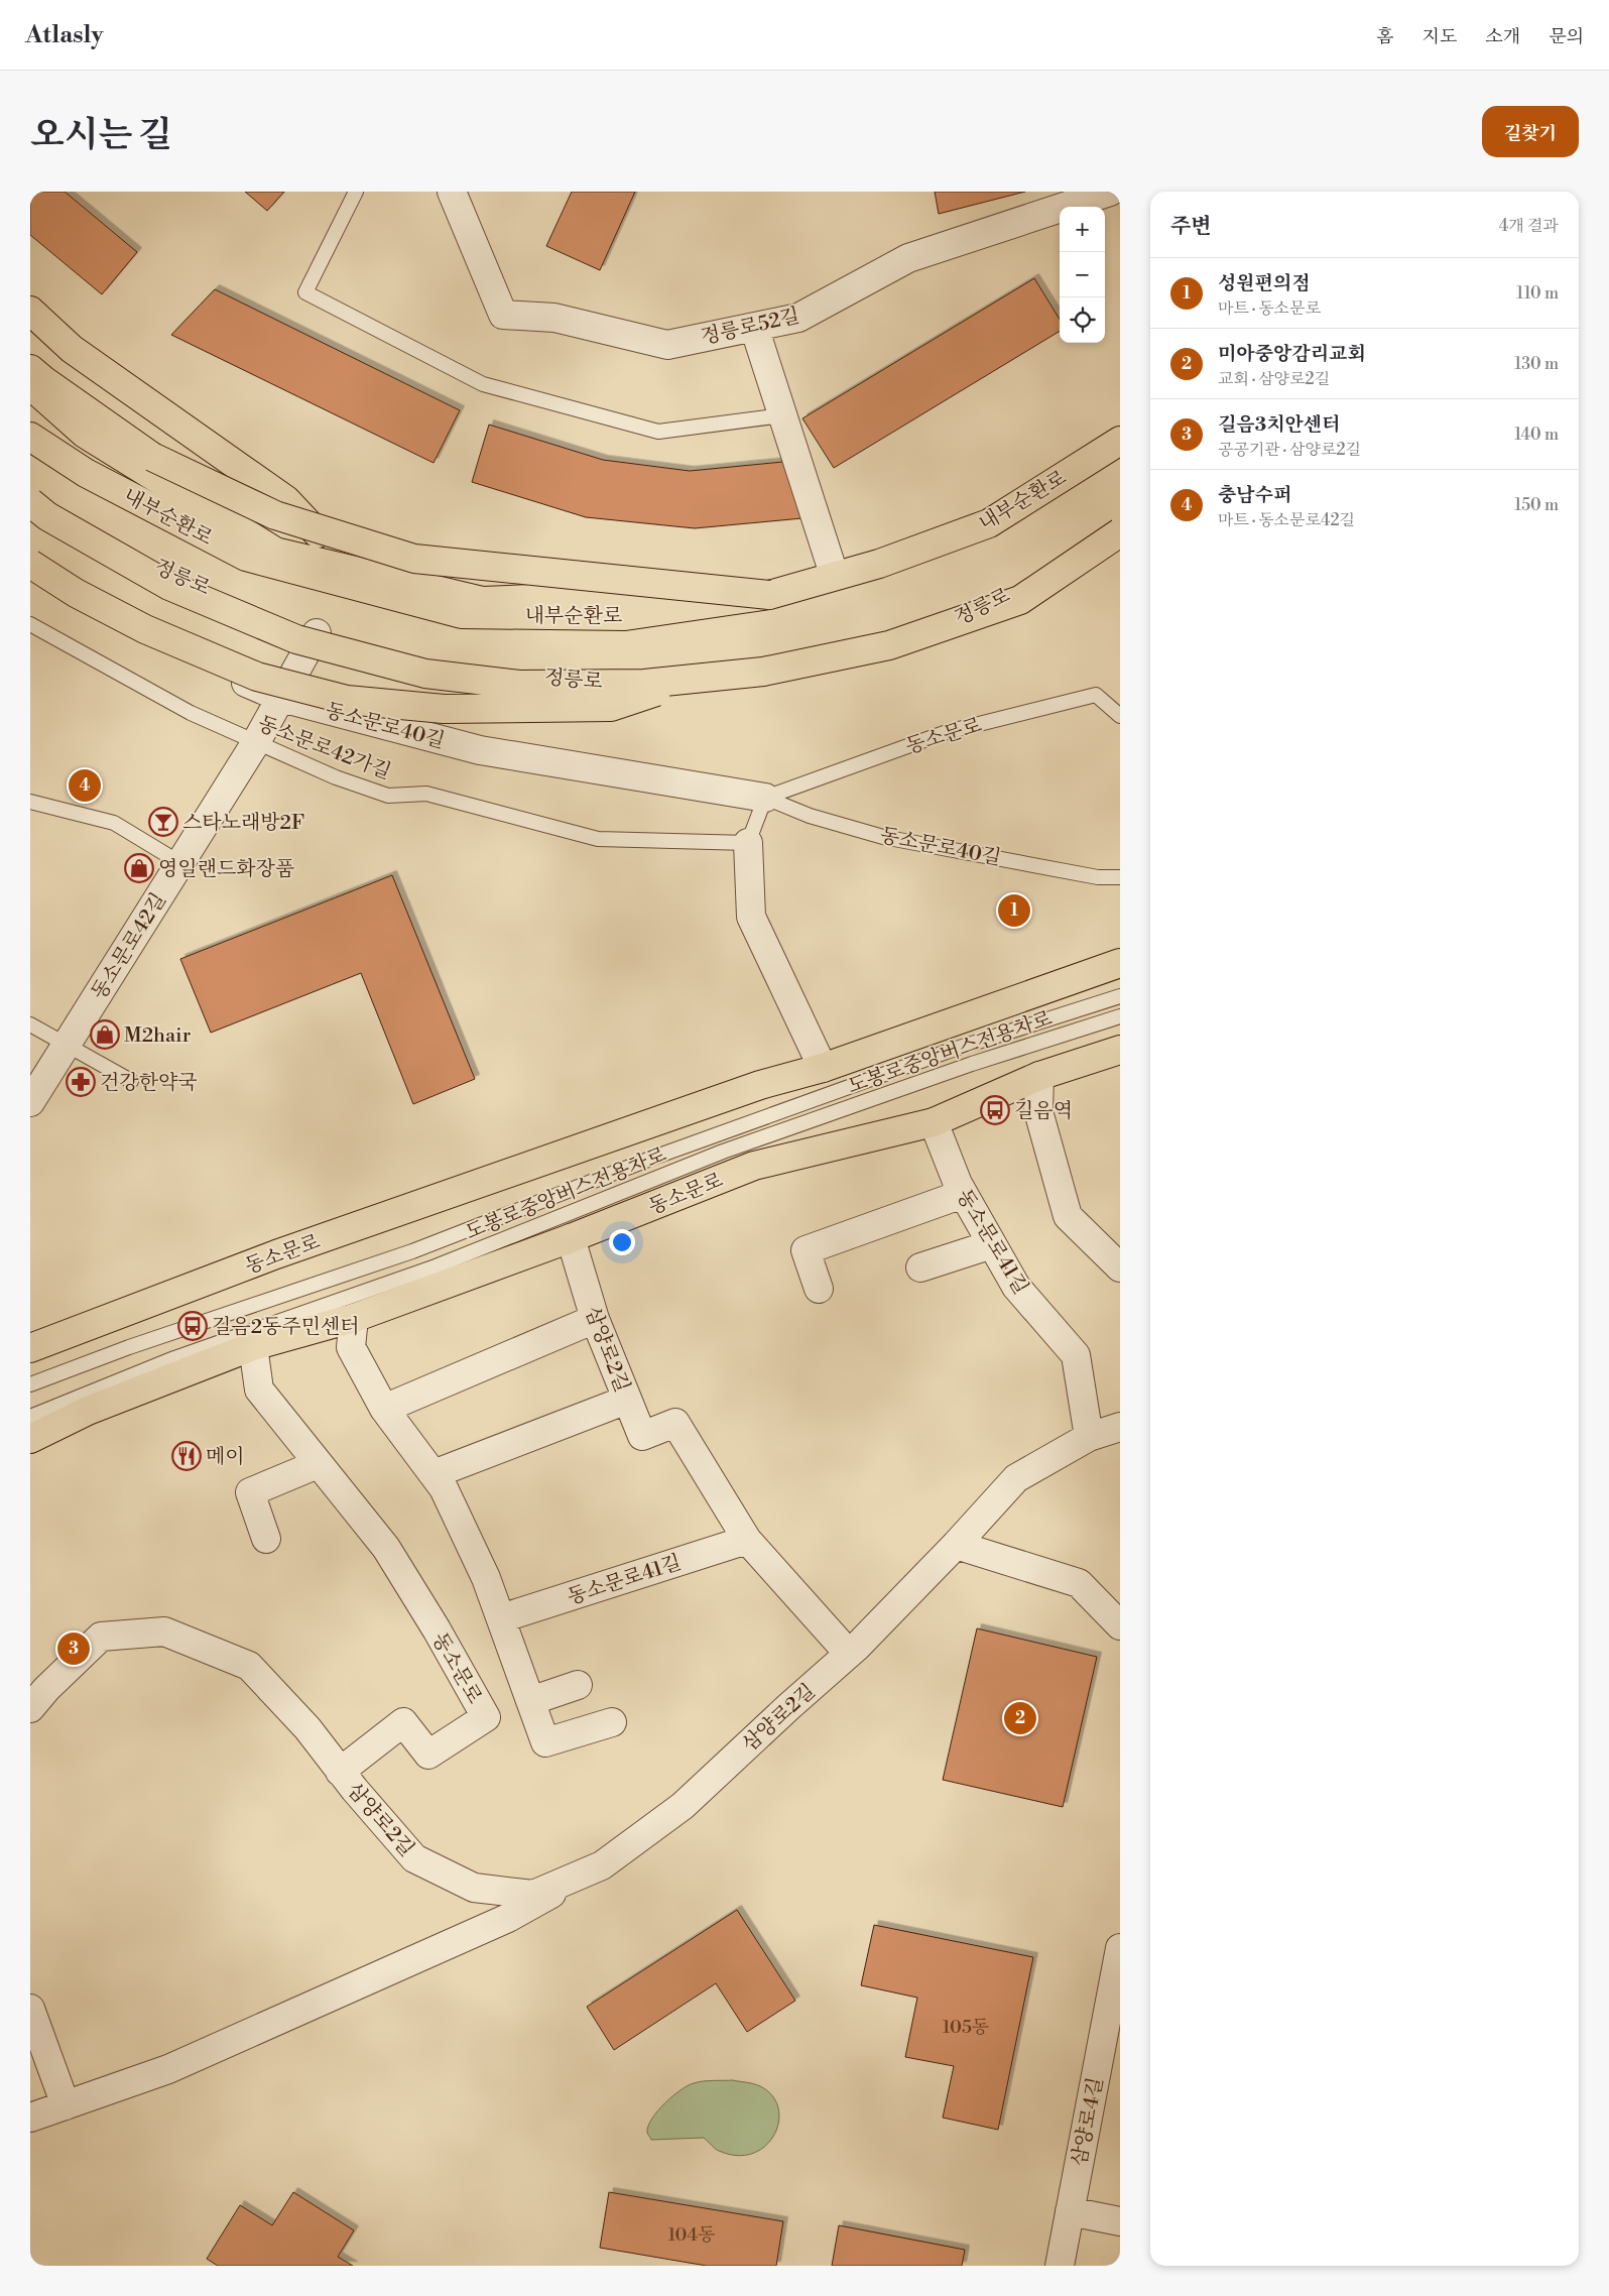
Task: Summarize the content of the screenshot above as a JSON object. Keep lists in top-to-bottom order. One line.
{"streets":{"main road":["내부순환로","정릉로","동소문로"],"street":["정릉로52길","동소문로40길","동소문로42길","동소문로41길","삼양로2길","삼양로4길"],"lane":["동소문로42가길","도봉로중앙버스전용차로"]},"crossings":[["정릉로","동소문로42길"],["동소문로40길","동소문로"],["동소문로40길","동소문로42길"],["동소문로","동소문로41길"],["동소문로","삼양로2길"],["동소문로42가길","동소문로42길"],["동소문로41길","삼양로2길"]],"places":{"bar":["스타노래방2F"],"shop":["영일랜드화장품","M2hair"],"pharmacy":["건강한약국"],"bus stop":["길음역","길음2동주민센터"],"restaurant":["메이"]},"house_numbers":["105동","104동"],"page":{"header":"Atlasly","nav":["홈","지도","소개","문의"],"title":"오시는 길","buttons":"길찾기","heading":["주변","4개 결과"],"map_buttons":["+","−"],"list":[{"mark":"1","name":"성원편의점","note":"마트 · 동소문로","value":"110 m"},{"mark":"2","name":"미아중앙감리교회","note":"교회 · 삼양로2길","value":"130 m"},{"mark":"3","name":"길음3치안센터","note":"공공기관 · 삼양로2길","value":"140 m"},{"mark":"4","name":"충남수퍼","note":"마트 · 동소문로42길","value":"150 m"}],"pins":["4","1","3","2"]}}
